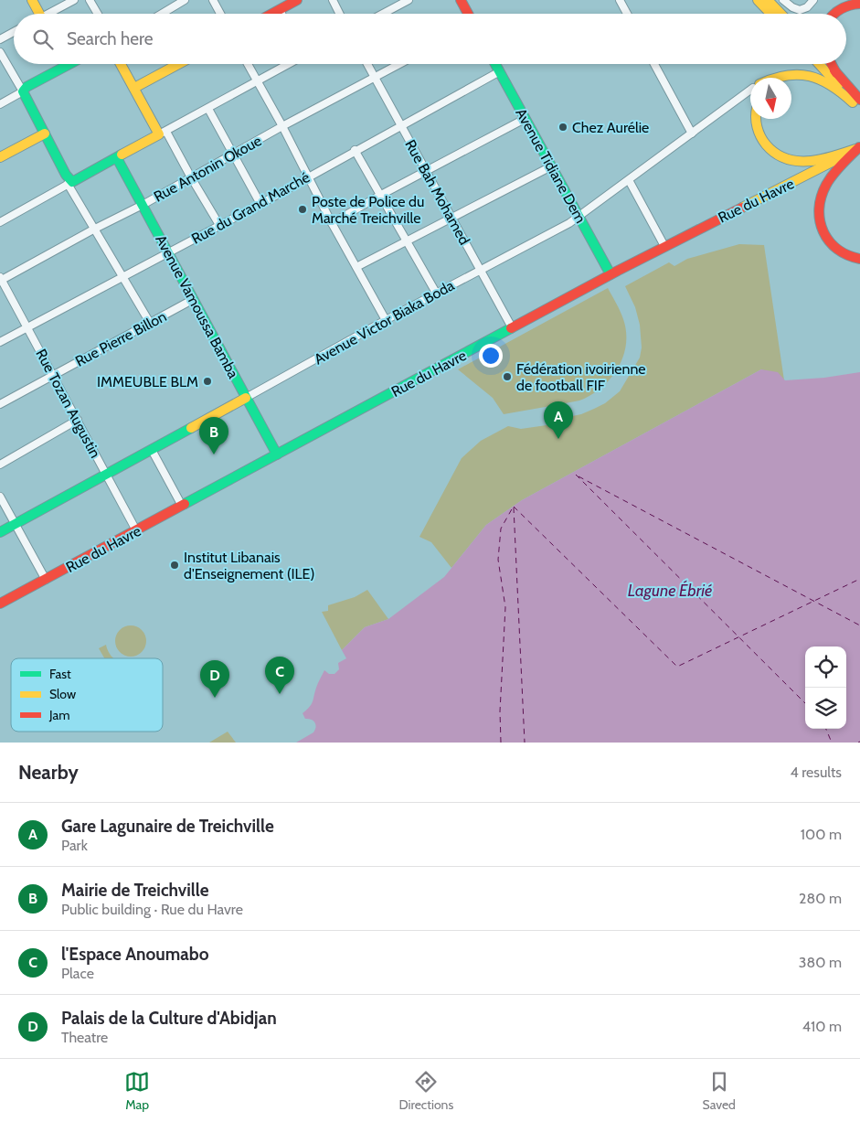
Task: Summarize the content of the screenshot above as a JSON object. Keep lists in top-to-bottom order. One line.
{"streets":{"main road":["Avenue Tidiane Dem","Rue du Havre","Avenue Vamoussa Bamba","Avenue Victor Biaka Boda"],"street":["Rue Antonin Okoue","Rue Bah Mohamed","Rue du Grand Marché","Rue Pierre Billon","Rue Tozan Augustin"]},"crossings":[["Avenue Tidiane Dem","Rue du Havre"],["Avenue Tidiane Dem","Rue du Grand Marché"],["Avenue Tidiane Dem","Avenue Victor Biaka Boda"],["Rue Antonin Okoue","Rue Bah Mohamed"],["Rue Antonin Okoue","Avenue Vamoussa Bamba"],["Rue Antonin Okoue","Rue Tozan Augustin"],["Rue Bah Mohamed","Rue du Havre"],["Rue Bah Mohamed","Rue du Grand Marché"],["Rue Bah Mohamed","Avenue Victor Biaka Boda"],["Rue du Havre","Avenue Vamoussa Bamba"],["Rue du Havre","Rue Tozan Augustin"],["Rue du Grand Marché","Avenue Vamoussa Bamba"],["Rue du Grand Marché","Rue Tozan Augustin"],["Avenue Vamoussa Bamba","Avenue Victor Biaka Boda"],["Avenue Vamoussa Bamba","Rue Pierre Billon"],["Avenue Victor Biaka Boda","Rue Tozan Augustin"],["Rue Pierre Billon","Rue Tozan Augustin"]],"water":["Lagune Ébrié"],"places":["Chez Aurélie","Poste de Police du Marché Treichville","Fédération ivoirienne de football FIF","IMMEUBLE BLM","Institut Libanais d'Enseignement (ILE)"],"legend":["Fast","Slow","Jam"],"north":"bottom","page":{"search":"Search here","pins":["A","B","C","D"],"heading":["Nearby","4 results"],"list":[{"mark":"A","name":"Gare Lagunaire de Treichville","note":"Park","value":"100 m"},{"mark":"B","name":"Mairie de Treichville","note":"Public building · Rue du Havre","value":"280 m"},{"mark":"C","name":"l'Espace Anoumabo","note":"Place","value":"380 m"},{"mark":"D","name":"Palais de la Culture d'Abidjan","note":"Theatre","value":"410 m"}],"nav":["Map","Directions","Saved"]}}
